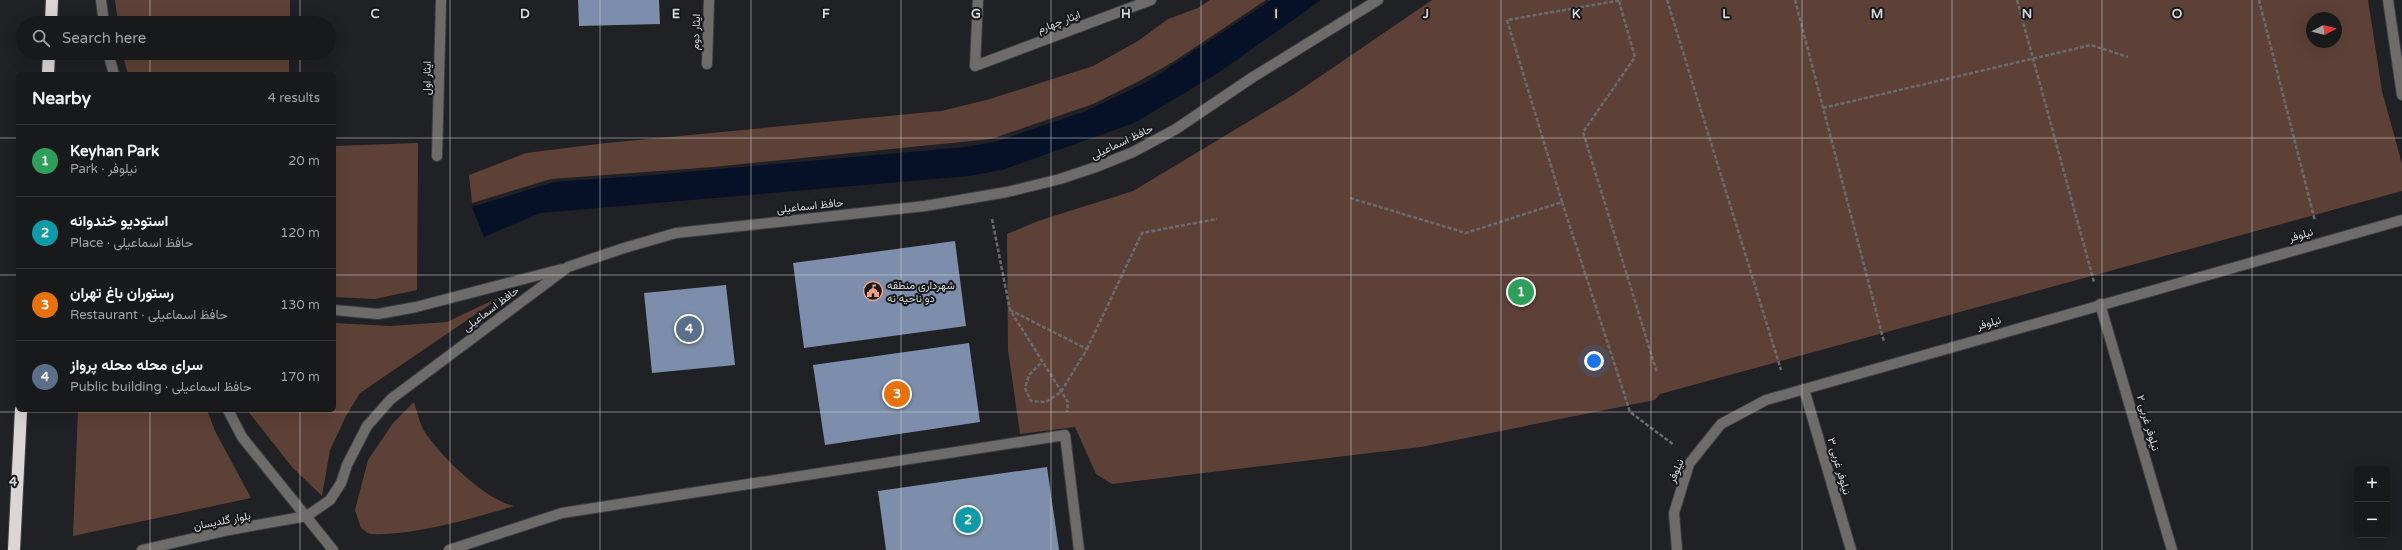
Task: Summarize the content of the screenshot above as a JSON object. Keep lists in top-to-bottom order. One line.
{"streets":{"street":["ایثار چهارم","ایثار دوم","ایثار اول","حافظ اسماعیلی","نیلوفر","نیلوفر غربی ۲","نیلوفر غربی ۳","بلوار گلدیسان"]},"crossings":[["حافظ اسماعیلی","بلوار گلدیسان"],["نیلوفر","نیلوفر غربی ۲"],["نیلوفر","نیلوفر غربی ۳"]],"places":{"public building":["شهرداری منطقه دو ناحیه نه"]},"north":"right","page":{"search":"Search here","heading":["Nearby","4 results"],"list":[{"mark":"1","name":"Keyhan Park","note":"Park · نیلوفر","value":"20 m"},{"mark":"2","name":"استودیو خندوانه","note":"Place · حافظ اسماعیلی","value":"120 m"},{"mark":"3","name":"رستوران باغ تهران","note":"Restaurant · حافظ اسماعیلی","value":"130 m"},{"mark":"4","name":"سرای محله محله پرواز","note":"Public building · حافظ اسماعیلی","value":"170 m"}],"pins":["1","4","3","2"],"map_buttons":["+","−"]},"grid":{"columns":["C","D","E","F","G","H","I","J","K","L","M","N","O"],"rows":["4"]}}
